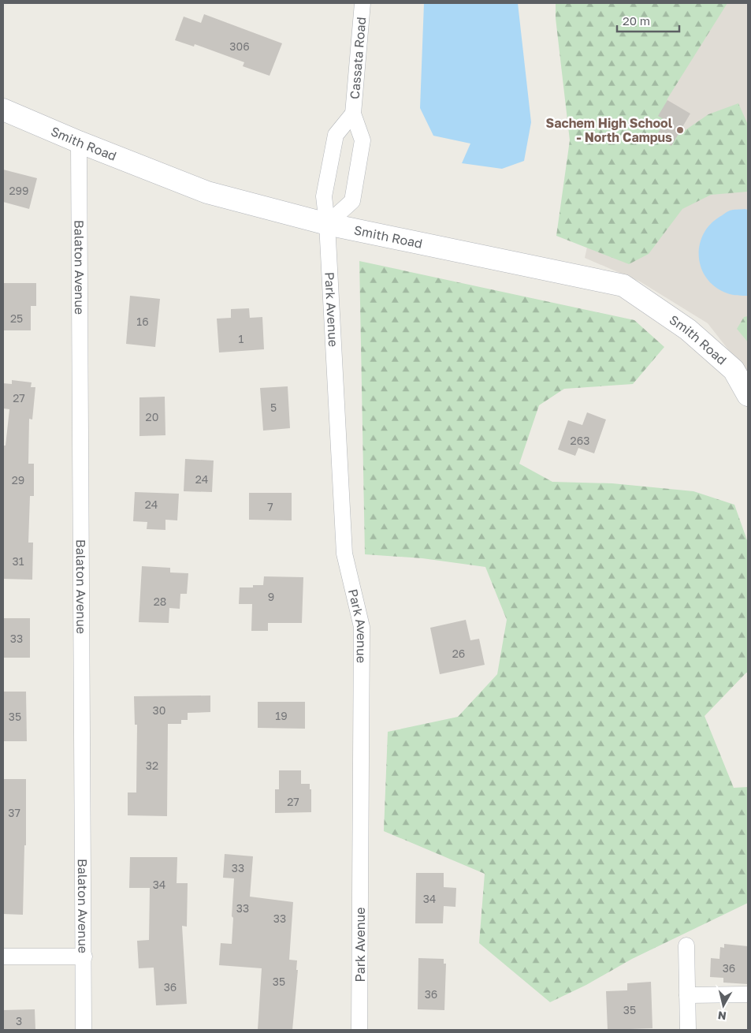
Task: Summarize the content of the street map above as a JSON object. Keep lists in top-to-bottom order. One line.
{"streets":{"street":["Cassata Road","Smith Road","Balaton Avenue","Park Avenue"]},"crossings":[["Cassata Road","Smith Road"],["Cassata Road","Park Avenue"],["Smith Road","Balaton Avenue"],["Smith Road","Park Avenue"]],"places":["Sachem High School - North Campus"],"house_numbers":["306","299","25","16","1","27","5","20","263","24","29","24","7","31","9","28","33","26","30","19","35","32","27","37","33","34","34","33","33","36","35","36","36","35","3"],"scale_bar":"20 m","north":"bottom"}
